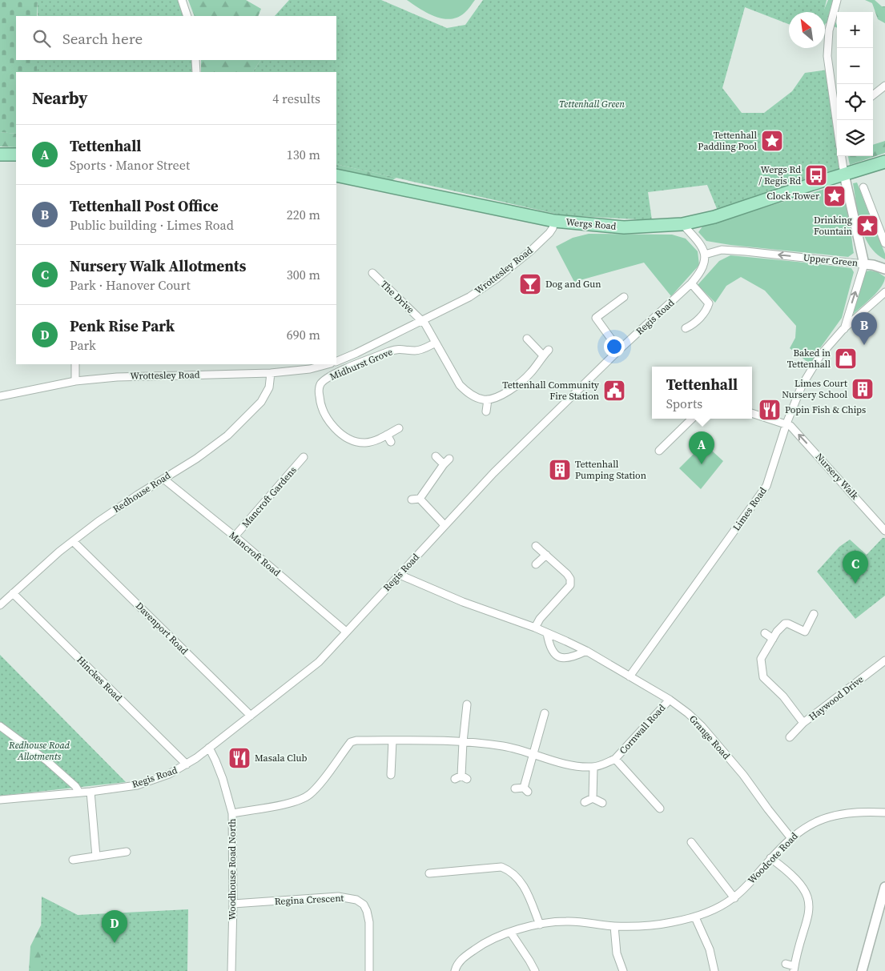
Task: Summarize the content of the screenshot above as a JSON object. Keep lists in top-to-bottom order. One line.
{"streets":{"highway":["Wergs Road"],"street":["Upper Green","Wrottesley Road","The Drive","Regis Road","Midhurst Grove","Nursery Walk","Redhouse Road","Mancroft Gardens","Limes Road","Mancroft Road","Davenport Road","Hinckes Road","Haywood Drive","Cornwall Road","Grange Road","Woodcote Road","Woodhouse Road North","Regina Crescent"]},"crossings":[["Wergs Road","Upper Green"],["Wergs Road","Wrottesley Road"],["Upper Green","Regis Road"],["Upper Green","Limes Road"],["Wrottesley Road","The Drive"],["Wrottesley Road","Redhouse Road"],["The Drive","Midhurst Grove"],["Regis Road","Mancroft Road"],["Regis Road","Davenport Road"],["Regis Road","Hinckes Road"],["Regis Road","Grange Road"],["Regis Road","Woodhouse Road North"],["Nursery Walk","Limes Road"],["Redhouse Road","Mancroft Road"],["Redhouse Road","Davenport Road"],["Redhouse Road","Hinckes Road"],["Mancroft Gardens","Mancroft Road"],["Limes Road","Grange Road"],["Cornwall Road","Grange Road"],["Cornwall Road","Woodhouse Road North"],["Grange Road","Woodcote Road"],["Woodhouse Road North","Regina Crescent"]],"one_way":["Upper Green","Nursery Walk"],"parks":["Tettenhall Green","Redhouse Road Allotments"],"places":{"place":["Tettenhall Paddling Pool","Clock Tower","Drinking Fountain"],"bus stop":["Wergs Rd / Regis Rd"],"bar":["Dog and Gun"],"shop":["Baked in Tettenhall"],"building":["Limes Court Nursery School","Tettenhall Pumping Station"],"public building":["Tettenhall Community Fire Station"],"restaurant":["Popin Fish & Chips","Masala Club"]},"north":"top left","page":{"map_buttons":["+","−"],"search":"Search here","heading":["Nearby","4 results"],"list":[{"mark":"A","name":"Tettenhall","note":"Sports · Manor Street","value":"130 m"},{"mark":"B","name":"Tettenhall Post Office","note":"Public building · Limes Road","value":"220 m"},{"mark":"C","name":"Nursery Walk Allotments","note":"Park · Hanover Court","value":"300 m"},{"mark":"D","name":"Penk Rise Park","note":"Park","value":"690 m"}],"pins":["B","A","C","D"],"popup":["Tettenhall","Sports"]}}
